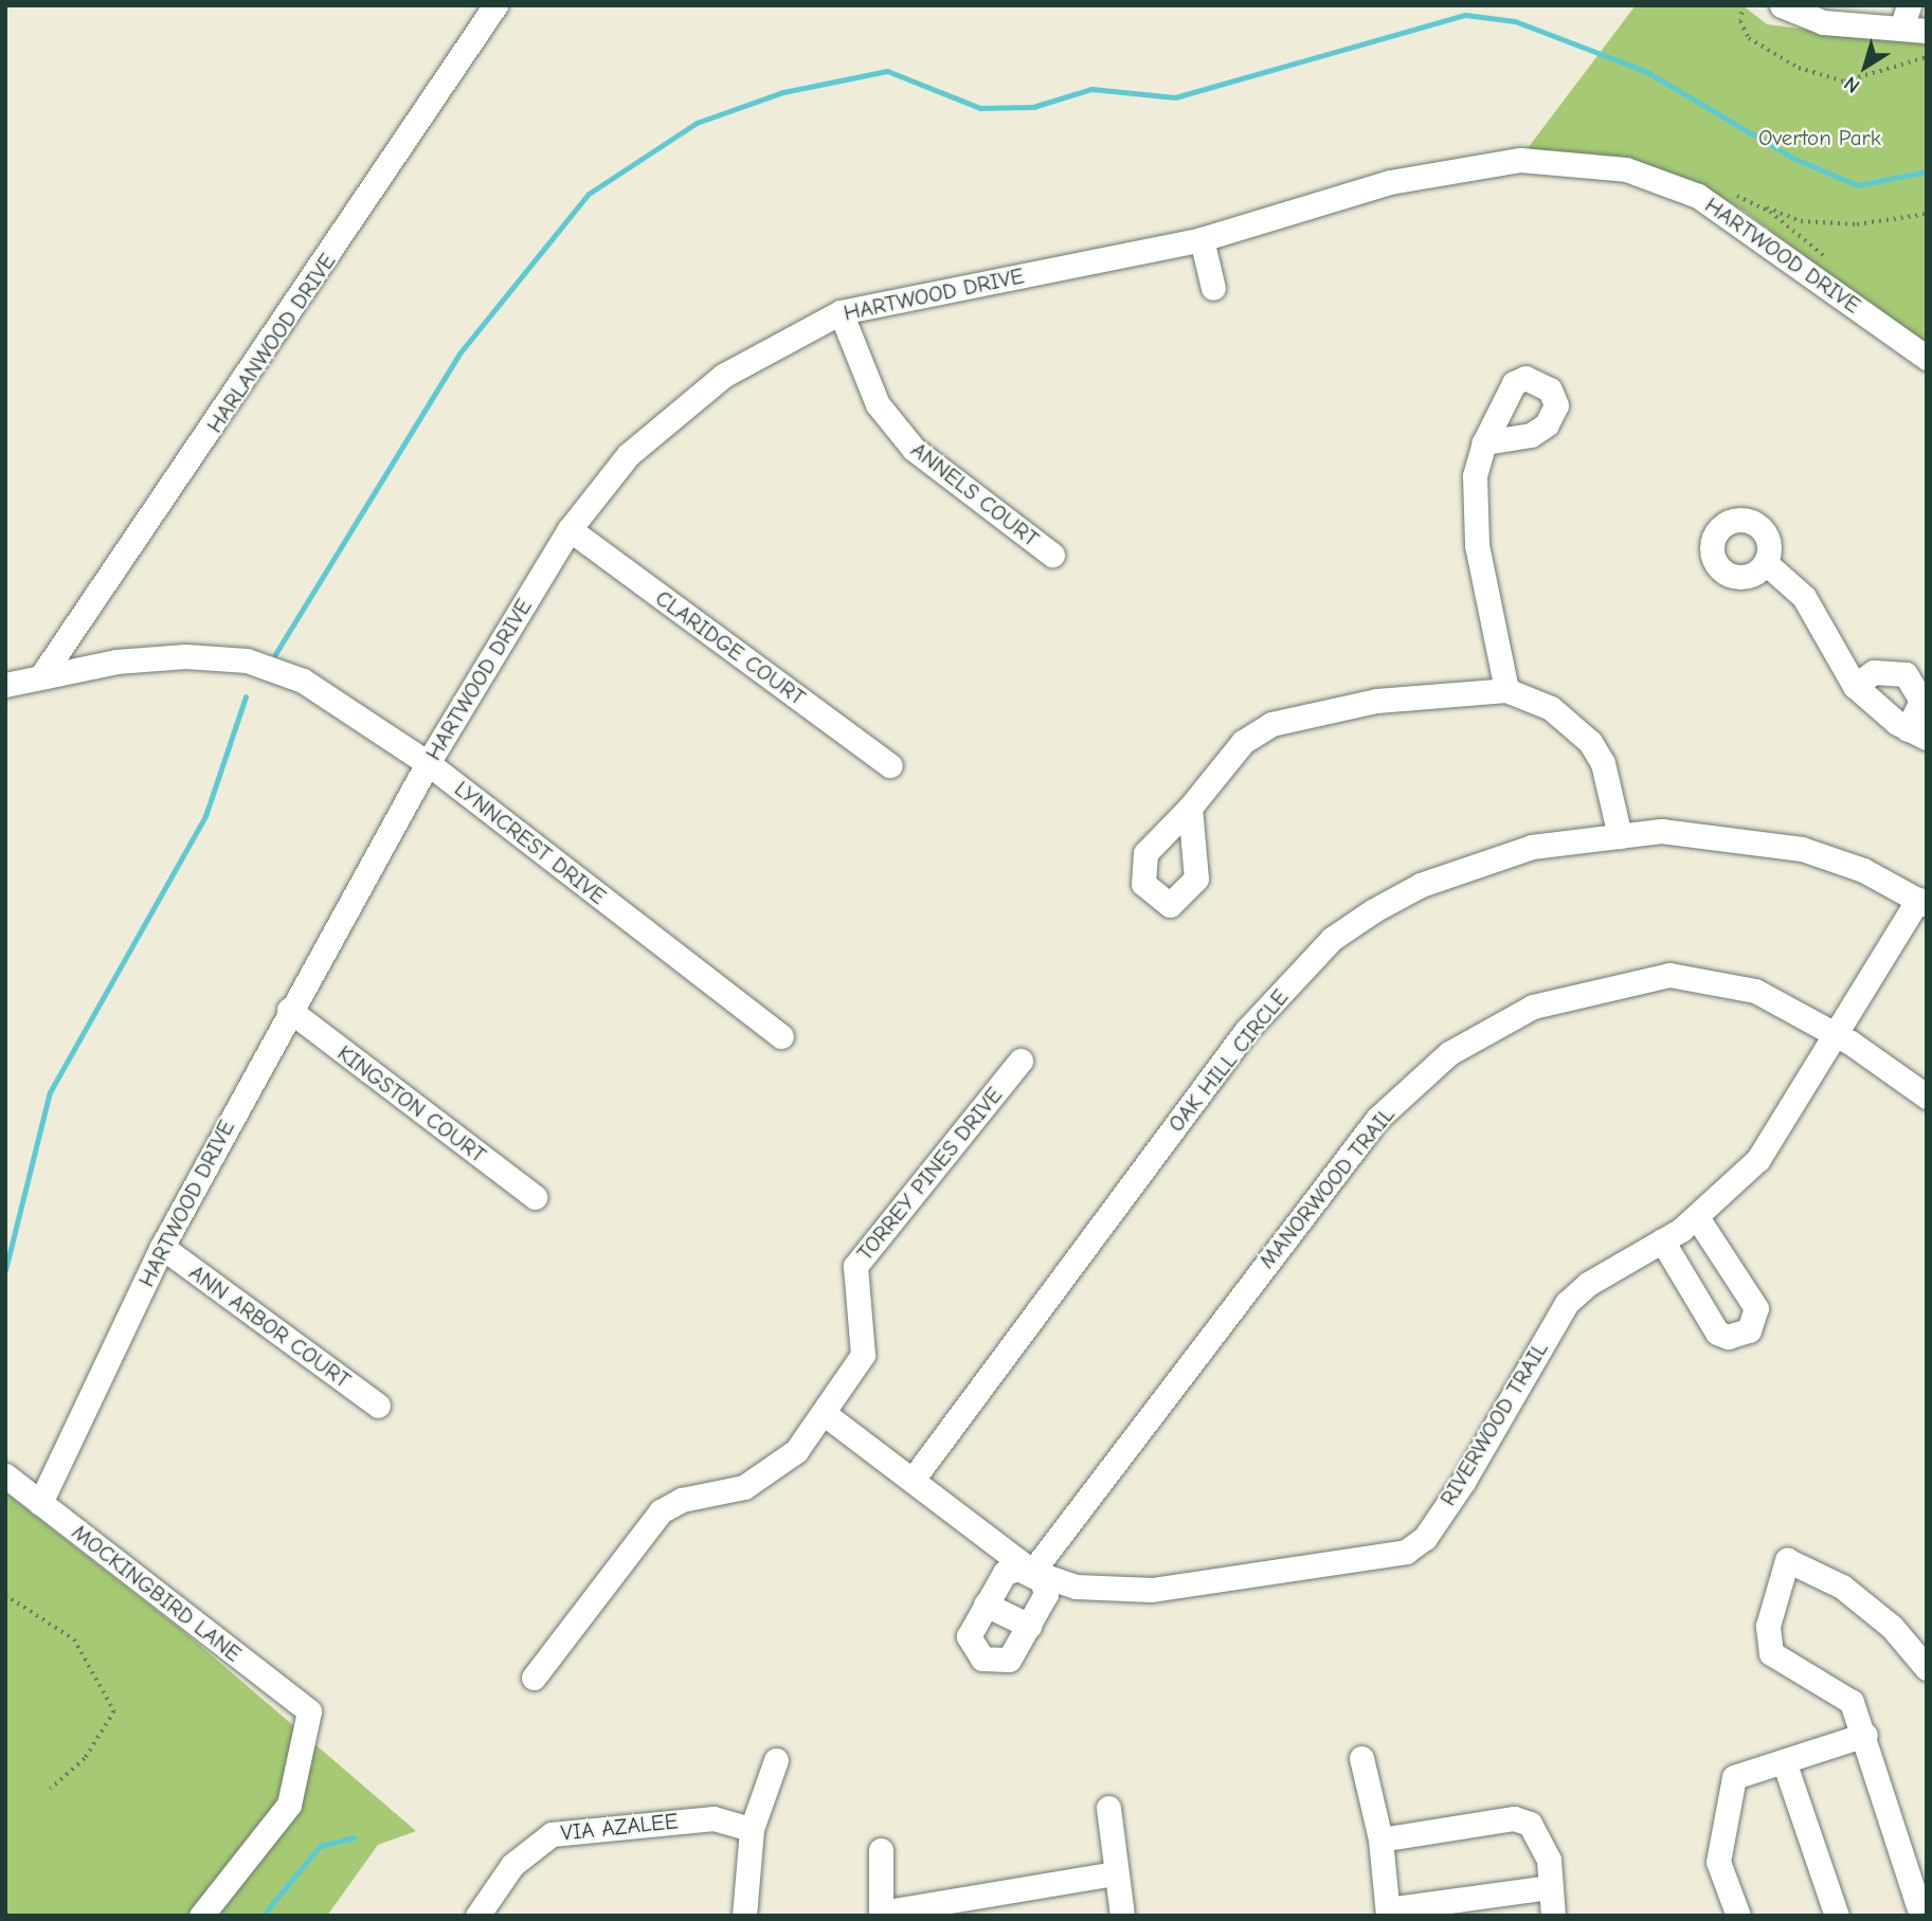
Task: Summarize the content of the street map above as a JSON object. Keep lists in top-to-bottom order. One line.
{"streets":{"street":["HARTWOOD DRIVE","HARLANWOOD DRIVE","ANNELS COURT","CLARIDGE COURT","LYNNCREST DRIVE","OAK HILL CIRCLE","KINGSTON COURT","TORREY PINES DRIVE","MANORWOOD TRAIL","ANN ARBOR COURT","RIVERWOOD TRAIL","MOCKINGBIRD LANE","VIA AZALEE"]},"crossings":[["HARTWOOD DRIVE","ANNELS COURT"],["HARTWOOD DRIVE","CLARIDGE COURT"],["HARTWOOD DRIVE","LYNNCREST DRIVE"],["HARTWOOD DRIVE","KINGSTON COURT"],["HARTWOOD DRIVE","ANN ARBOR COURT"],["HARTWOOD DRIVE","MOCKINGBIRD LANE"],["HARLANWOOD DRIVE","LYNNCREST DRIVE"],["OAK HILL CIRCLE","RIVERWOOD TRAIL"],["MANORWOOD TRAIL","RIVERWOOD TRAIL"]],"parks":["Overton Park"],"north":"bottom left"}
